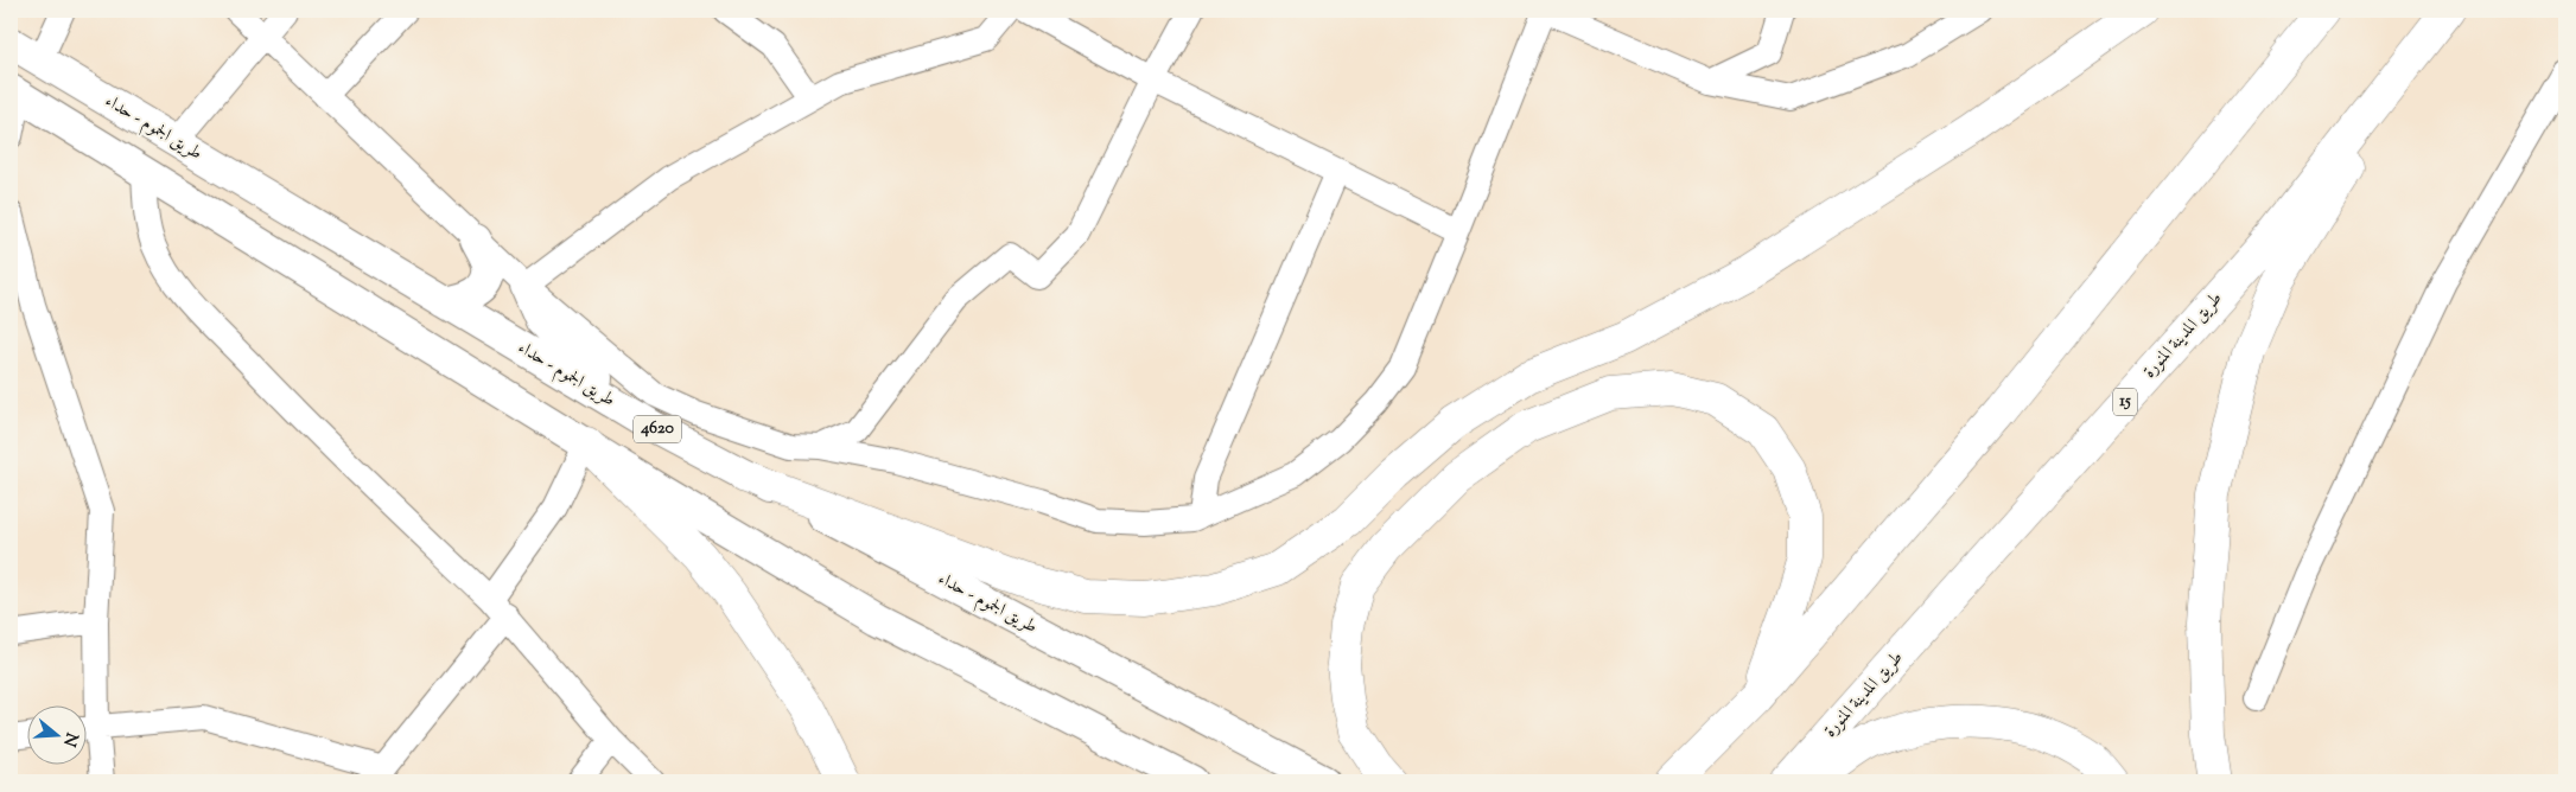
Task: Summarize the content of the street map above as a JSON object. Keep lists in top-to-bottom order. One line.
{"streets":{"highway":["طريق المدينة المنورة","15"],"main road":["طريق الجموم - حداء","4620"]},"north":"right"}
